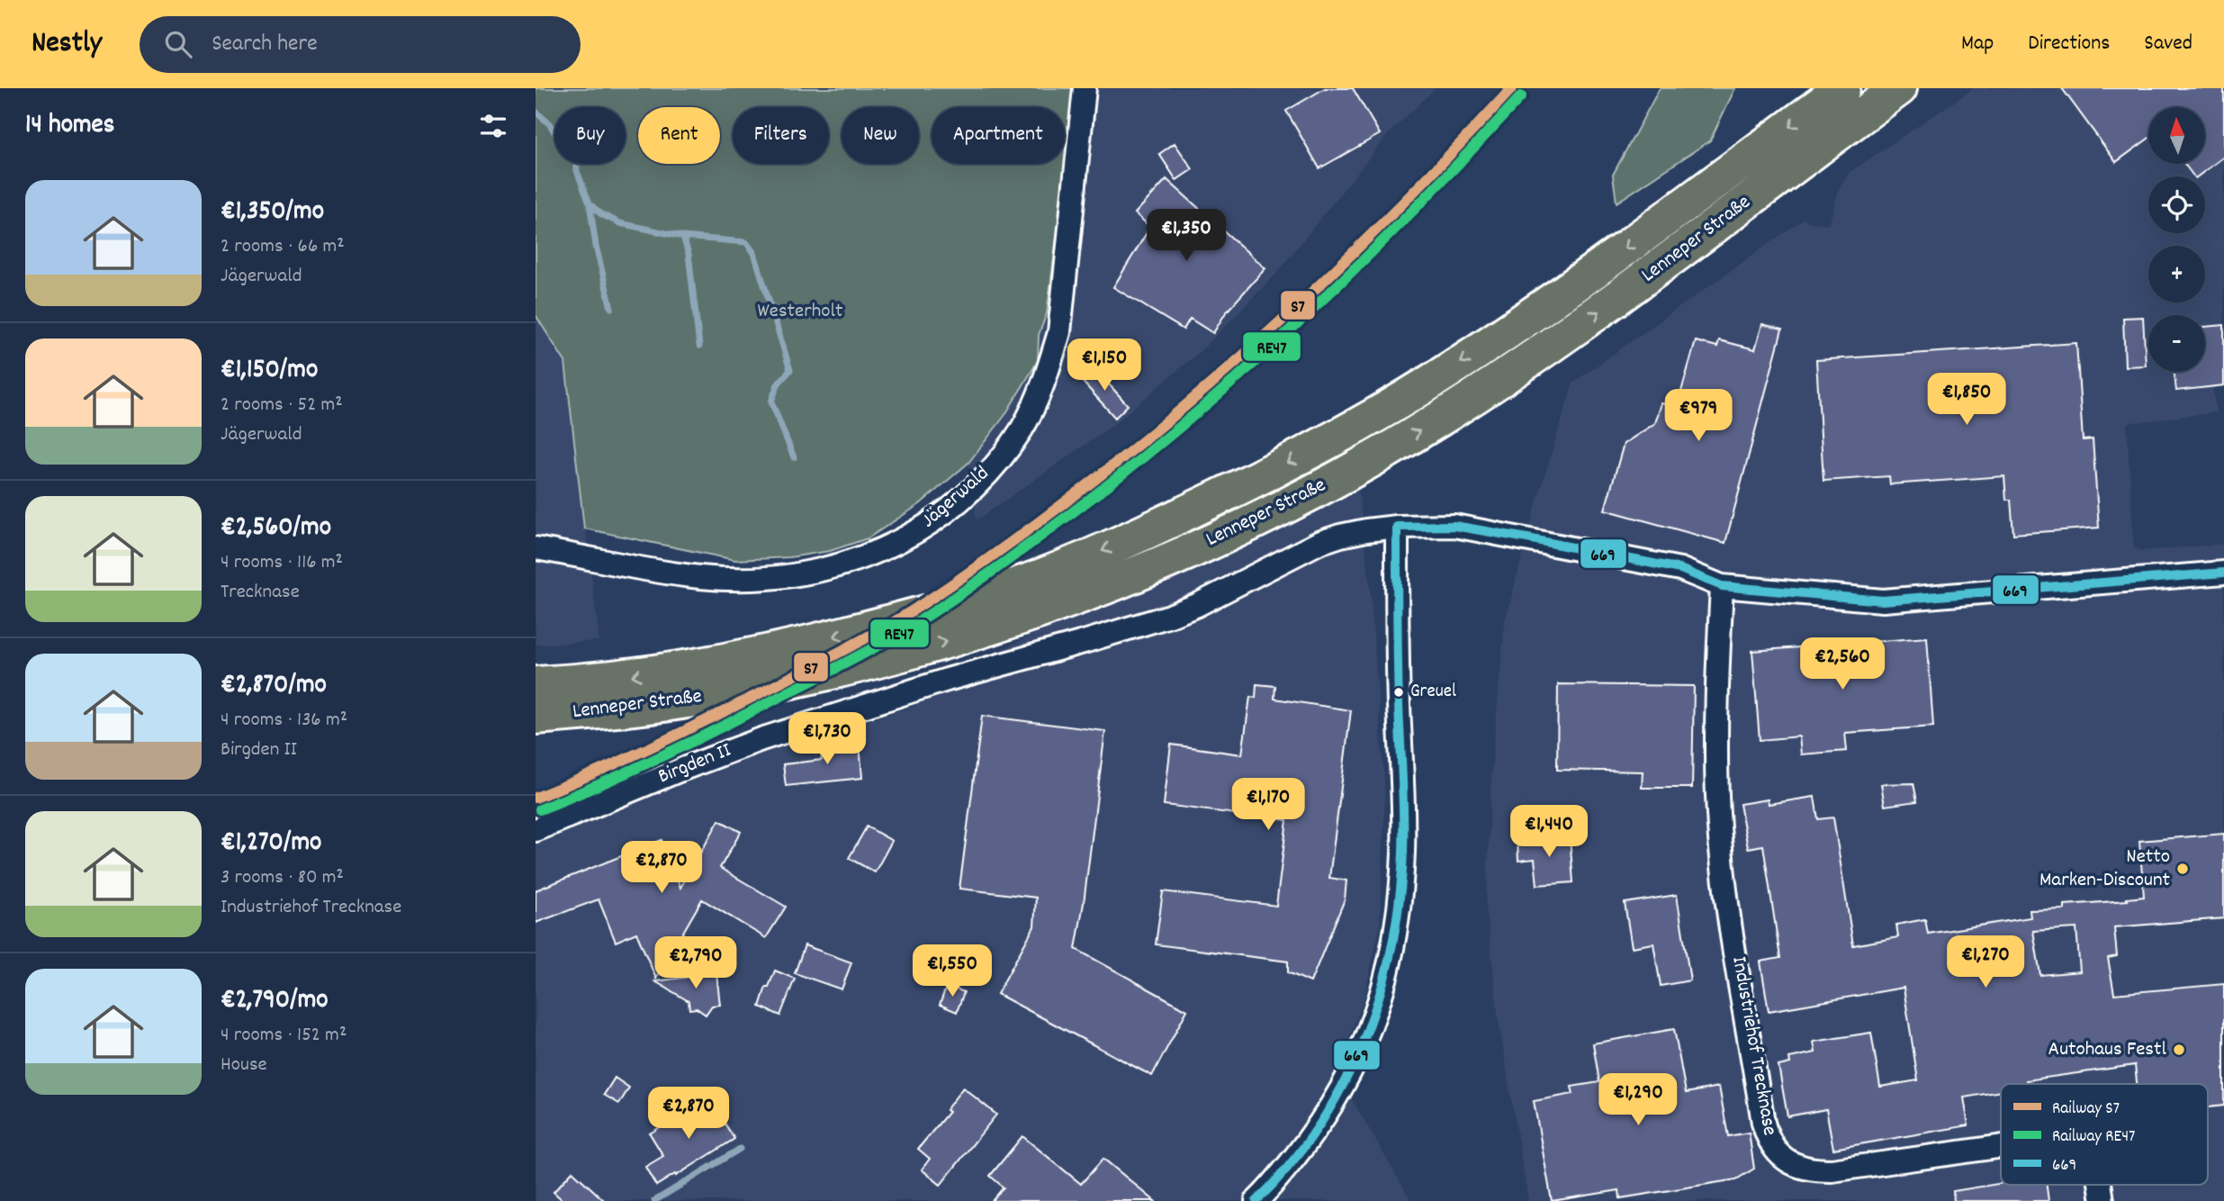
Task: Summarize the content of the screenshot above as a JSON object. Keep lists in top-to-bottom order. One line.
{"streets":{"main road":["Lenneper Straße"],"street":["Jägerwald","Birgden II","Industriehof Trecknase"]},"parks":["Westerholt"],"places":["Greuel","Netto Marken-Discount","Autohaus Festl"],"lines":["rail line S7","rail line RE47","transit line 669"],"legend":["Railway S7","Railway RE47","669"],"north":"top","page":{"header":"Nestly","search":"Search here","nav":["Map","Directions","Saved"],"heading":"14 homes","map_buttons":["+","−"],"chip":["Buy","Rent","Filters","New","Apartment"],"list":[{"name":"€1,350/mo","note":"2 rooms · 66 m² · Jägerwald"},{"name":"€1,150/mo","note":"2 rooms · 52 m² · Jägerwald"},{"name":"€2,560/mo","note":"4 rooms · 116 m² · Trecknase"},{"name":"€2,870/mo","note":"4 rooms · 136 m² · Birgden II"},{"name":"€1,270/mo","note":"3 rooms · 80 m² · Industriehof Trecknase"},{"name":"€2,790/mo","note":"4 rooms · 152 m² · House"}],"price":["€1,350","€1,150","€1,850","€979","€2,560","€1,730","€1,170","€1,440","€2,870","€1,270","€2,790","€1,550","€1,290","€2,870"]}}
